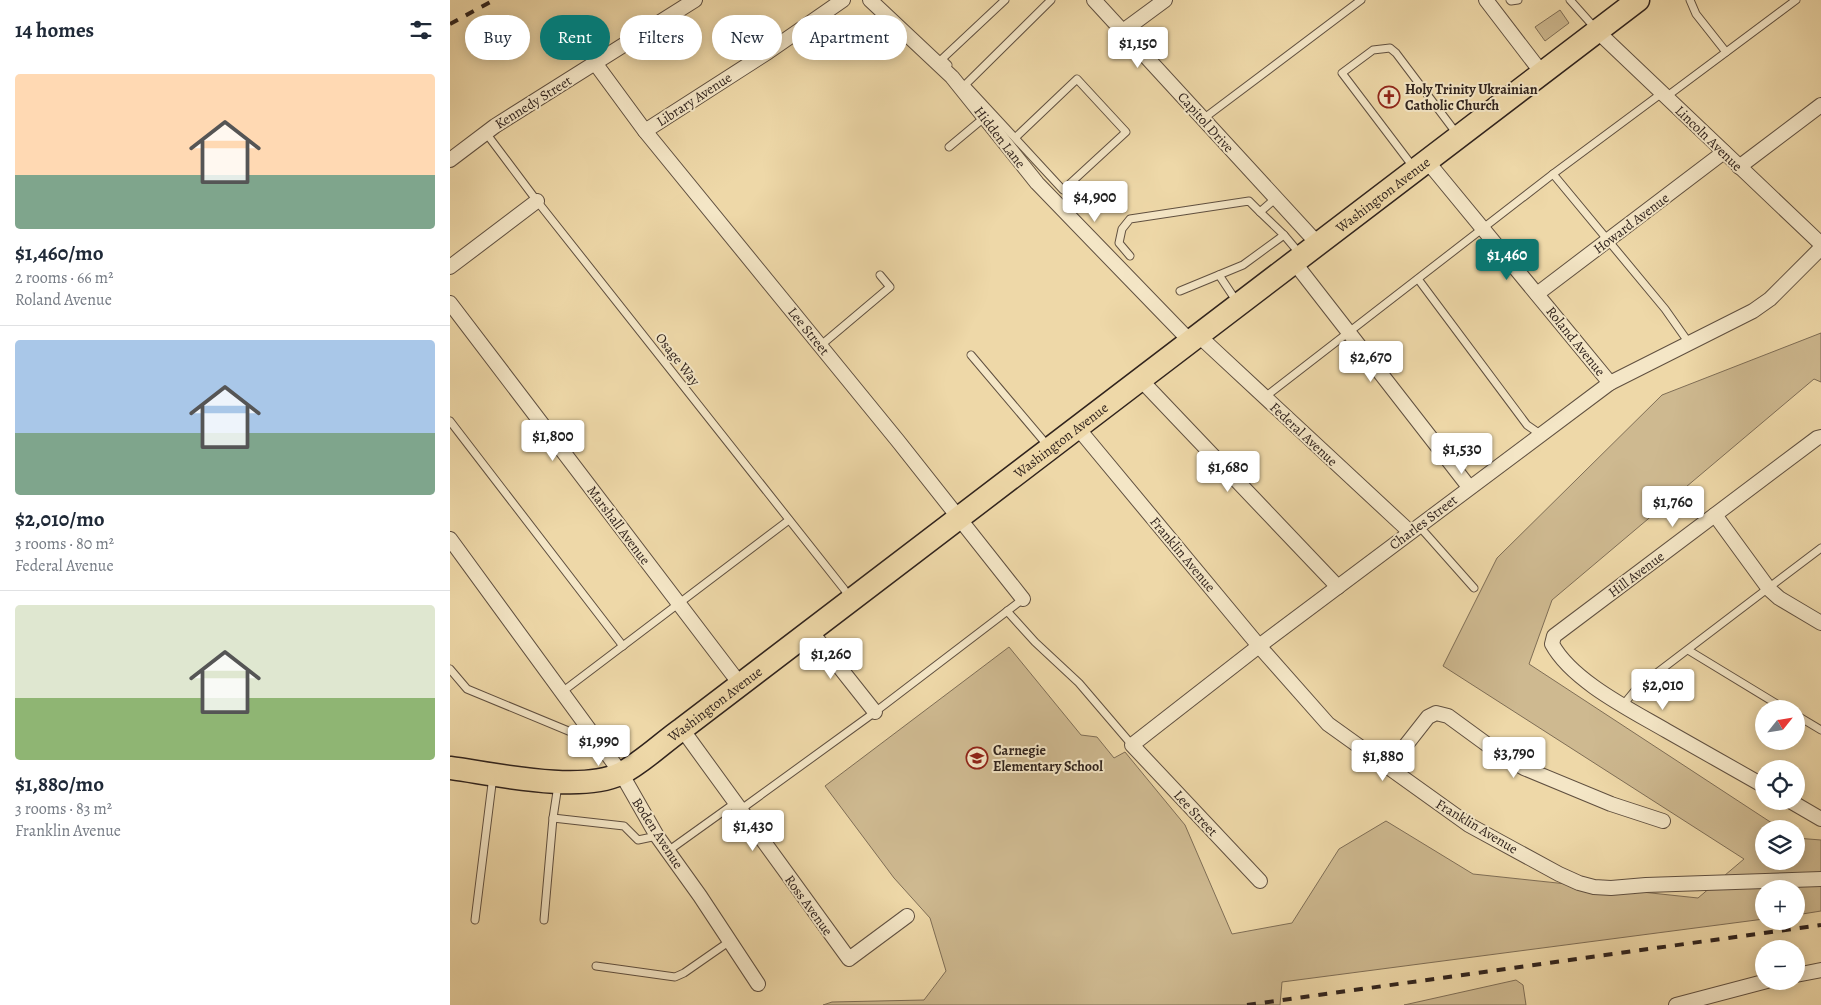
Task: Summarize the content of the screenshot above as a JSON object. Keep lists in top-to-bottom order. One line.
{"streets":{"main road":["Washington Avenue"],"street":["Library Avenue","Kennedy Street","Capitol Drive","Hidden Lane","Lincoln Avenue","Howard Avenue","Lee Street","Roland Avenue","Federal Avenue","Charles Street","Marshall Avenue","Franklin Avenue","Hill Avenue","Boden Avenue","Ross Avenue"],"lane":["Osage Way"]},"crossings":[["Library Avenue","Lee Street"],["Kennedy Street","Lee Street"],["Kennedy Street","Osage Way"],["Capitol Drive","Washington Avenue"],["Capitol Drive","Charles Street"],["Hidden Lane","Washington Avenue"],["Hidden Lane","Federal Avenue"],["Lincoln Avenue","Washington Avenue"],["Lincoln Avenue","Howard Avenue"],["Washington Avenue","Lee Street"],["Washington Avenue","Roland Avenue"],["Washington Avenue","Osage Way"],["Washington Avenue","Federal Avenue"],["Washington Avenue","Marshall Avenue"],["Washington Avenue","Franklin Avenue"],["Washington Avenue","Boden Avenue"],["Washington Avenue","Ross Avenue"],["Howard Avenue","Roland Avenue"],["Lee Street","Charles Street"],["Roland Avenue","Charles Street"],["Federal Avenue","Charles Street"],["Charles Street","Franklin Avenue"]],"places":{"church":["Holy Trinity Ukrainian Catholic Church"],"school or university":["Carnegie Elementary School"]},"north":"top right","page":{"heading":"14 homes","chip":["Buy","Rent","Filters","New","Apartment"],"price":["$1,150","$4,900","$1,460","$2,670","$1,800","$1,530","$1,680","$1,760","$1,260","$2,010","$1,990","$3,790","$1,880","$1,430"],"list":[{"name":"$1,460/mo","note":"2 rooms · 66 m² · Roland Avenue"},{"name":"$2,010/mo","note":"3 rooms · 80 m² · Federal Avenue"},{"name":"$1,880/mo","note":"3 rooms · 83 m² · Franklin Avenue"}],"map_buttons":["+","−"]}}
